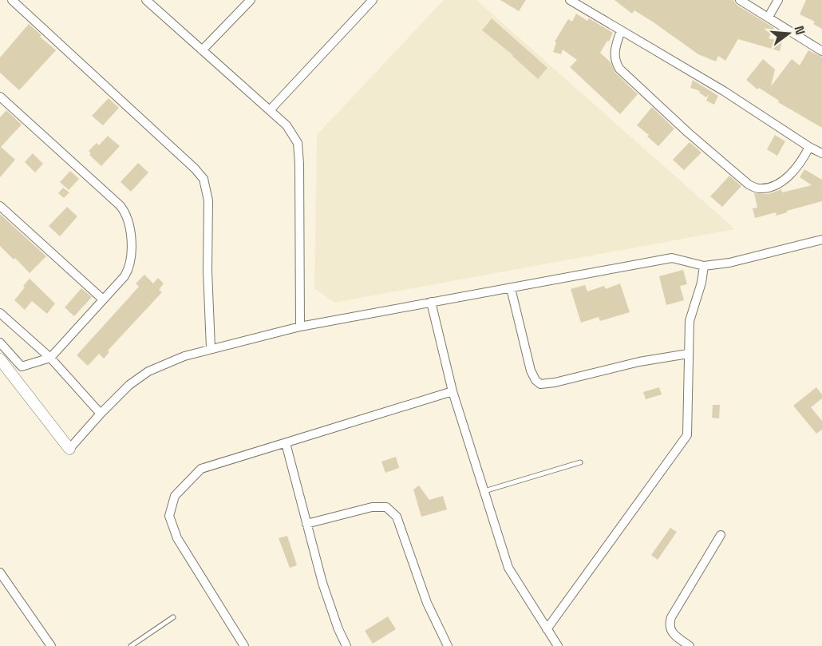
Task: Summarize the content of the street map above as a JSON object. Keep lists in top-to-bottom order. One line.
{"north":"right"}
